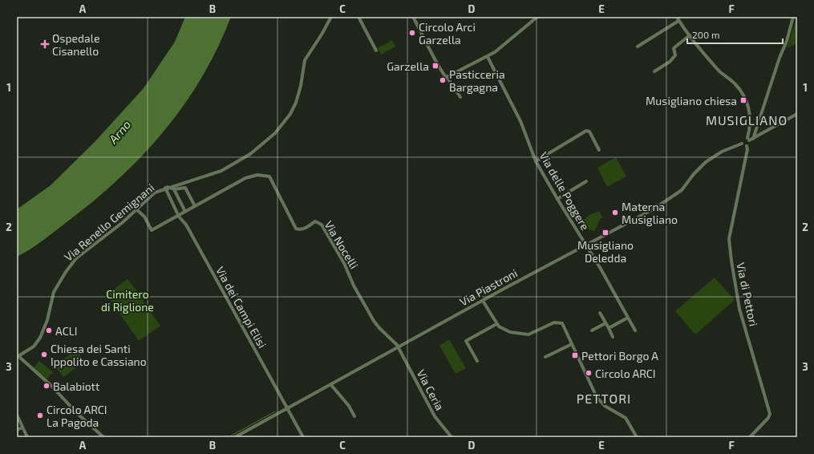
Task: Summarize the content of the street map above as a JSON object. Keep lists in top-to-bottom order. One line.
{"streets":{"street":["Via delle Poggere","Via Renello Gemignani","Via Nocelli","Via Piastroni","Via di Pettori","Via dei Campi Elisi","Via Ceria"]},"crossings":[["Via delle Poggere","Via Piastroni"],["Via Renello Gemignani","Via Nocelli"],["Via Nocelli","Via Piastroni"],["Via Nocelli","Via dei Campi Elisi"],["Via Nocelli","Via Ceria"],["Via Piastroni","Via dei Campi Elisi"],["Via Piastroni","Via Ceria"]],"districts":["MUSIGLIANO","PETTORI"],"water":["Arno"],"parks":["Cimitero di Riglione"],"places":{"other":["Circolo Arci Garzella","Pasticceria Bargagna","Materna Musigliano","ACLI","Chiesa dei Santi Ippolito e Cassiano","Circolo ARCI","Balabiott","Circolo ARCI La Pagoda"],"health":["Ospedale Cisanello"],"transit":["Garzella","Musigliano chiesa","Musigliano Deledda","Pettori Borgo A"]},"scale_bar":"200 m","grid":{"columns":["A","B","C","D","E","F"],"rows":["1","2","3"]}}
